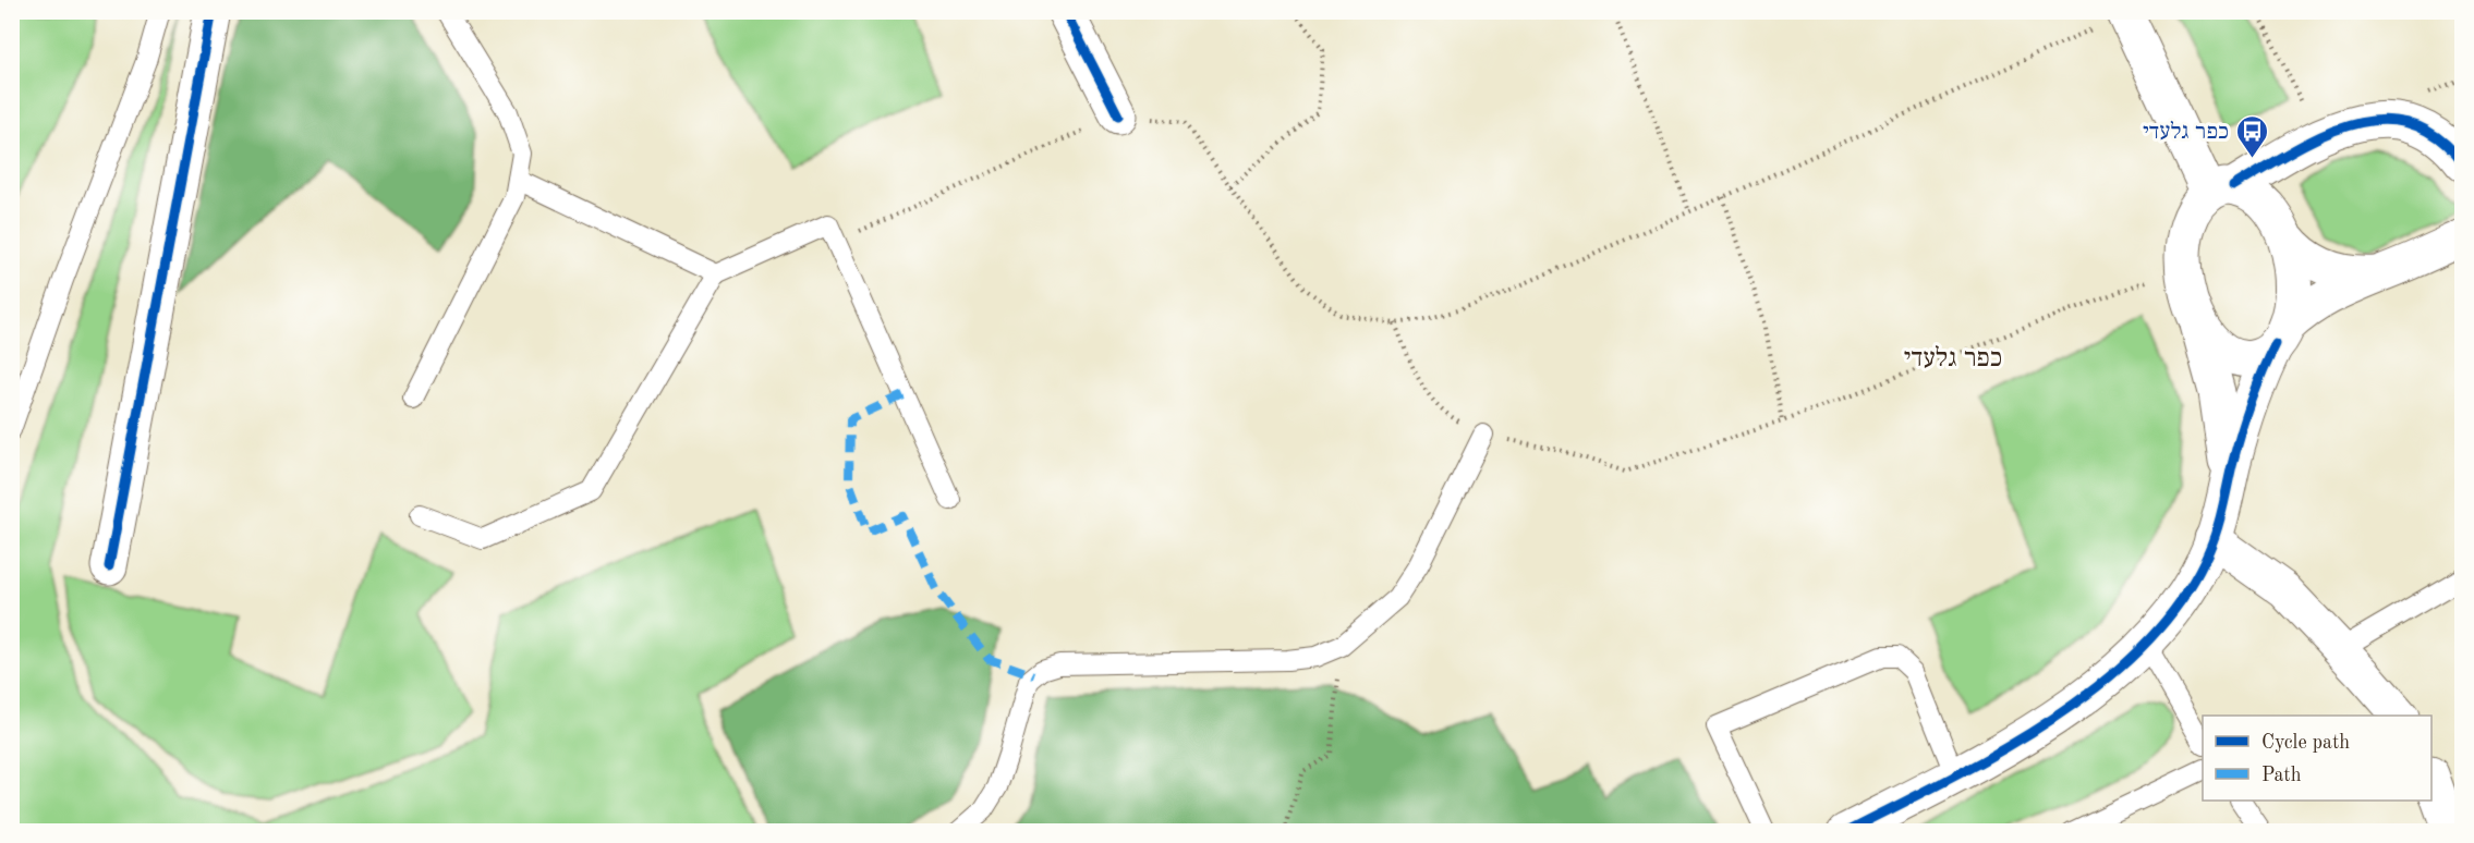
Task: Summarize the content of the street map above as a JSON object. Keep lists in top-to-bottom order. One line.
{"districts":["כפר גלעדי"],"places":{"bus stop":["כפר גלעדי"]},"legend":["Cycle path","Path"]}
